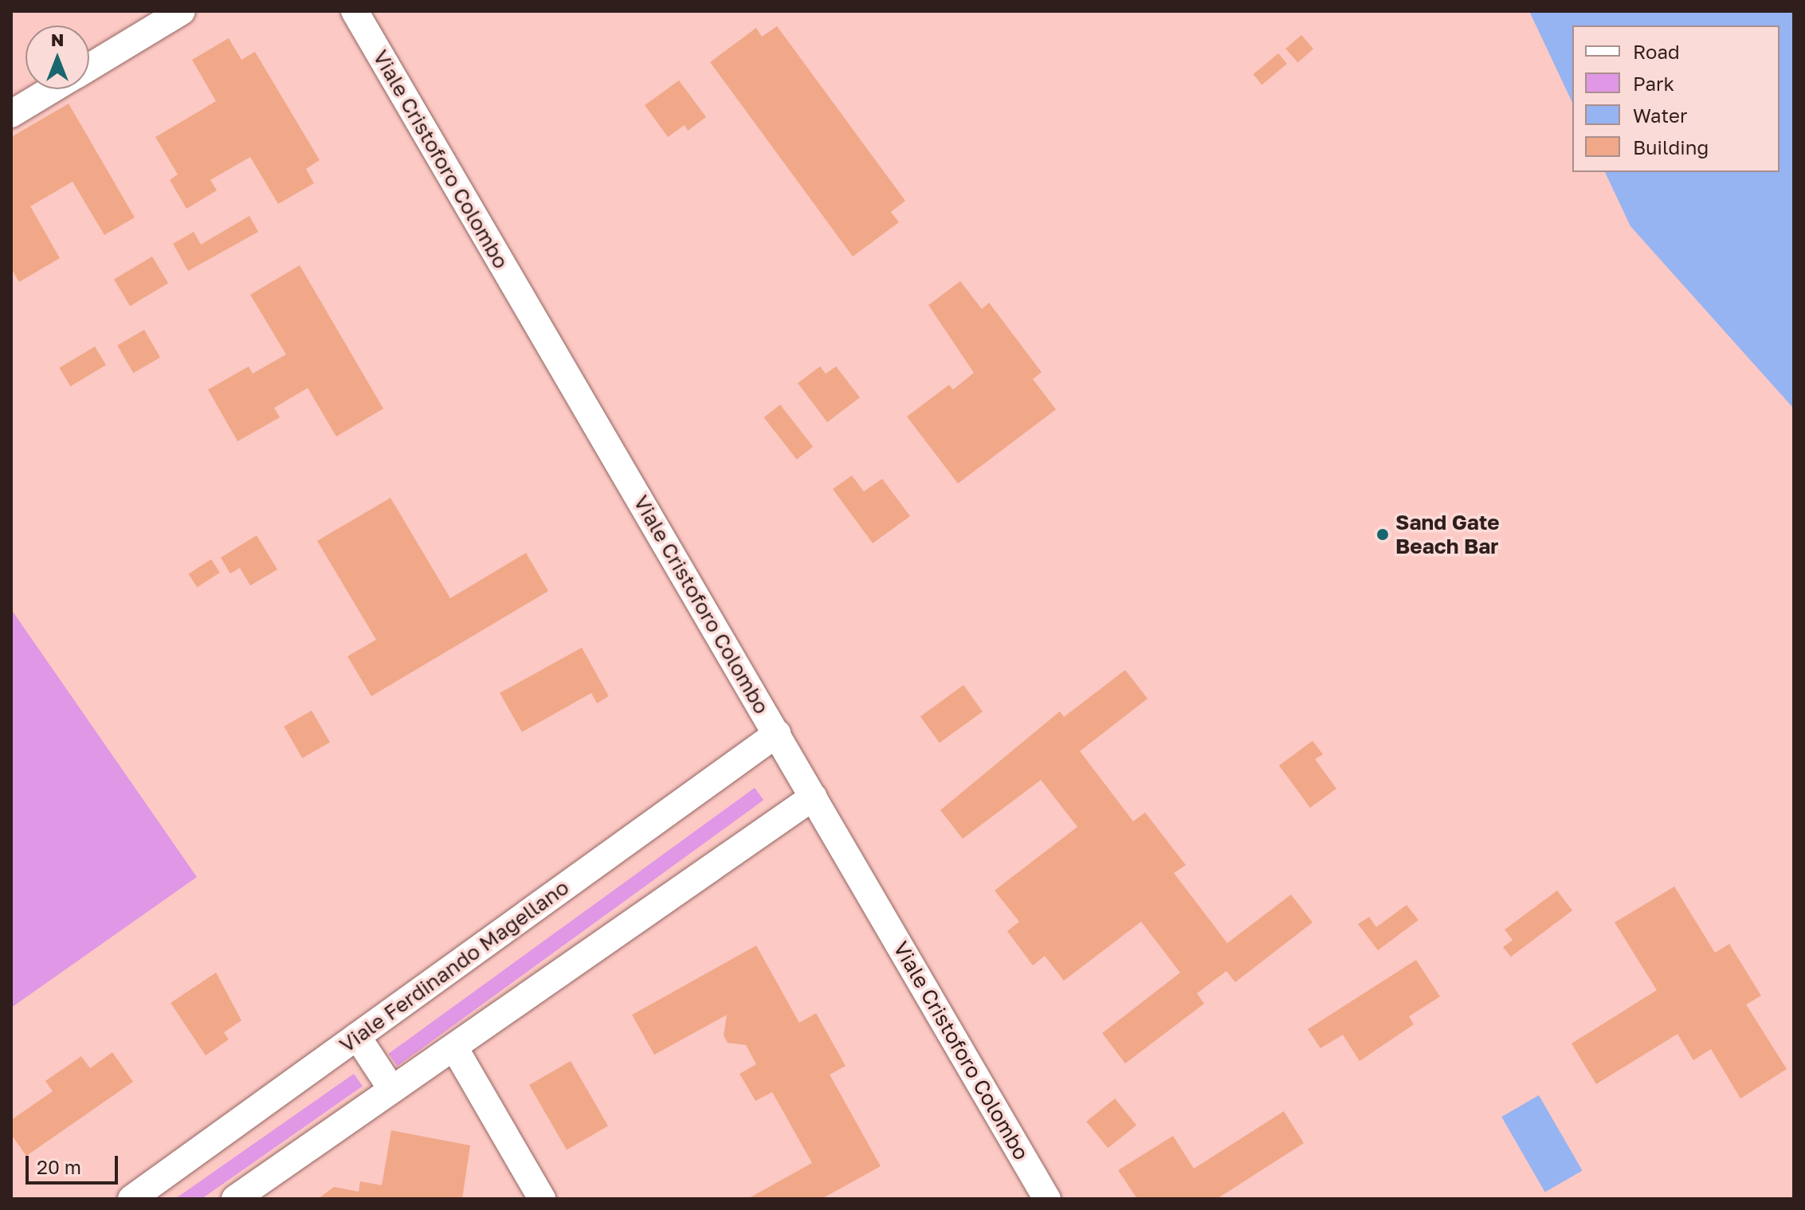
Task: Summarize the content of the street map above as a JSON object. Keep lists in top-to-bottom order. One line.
{"streets":{"street":["Viale Cristoforo Colombo","Viale Ferdinando Magellano"]},"crossings":[["Viale Cristoforo Colombo","Viale Ferdinando Magellano"]],"places":["Sand Gate Beach Bar"],"legend":["Road","Park","Water","Building"],"scale_bar":"20 m","north":"top"}
